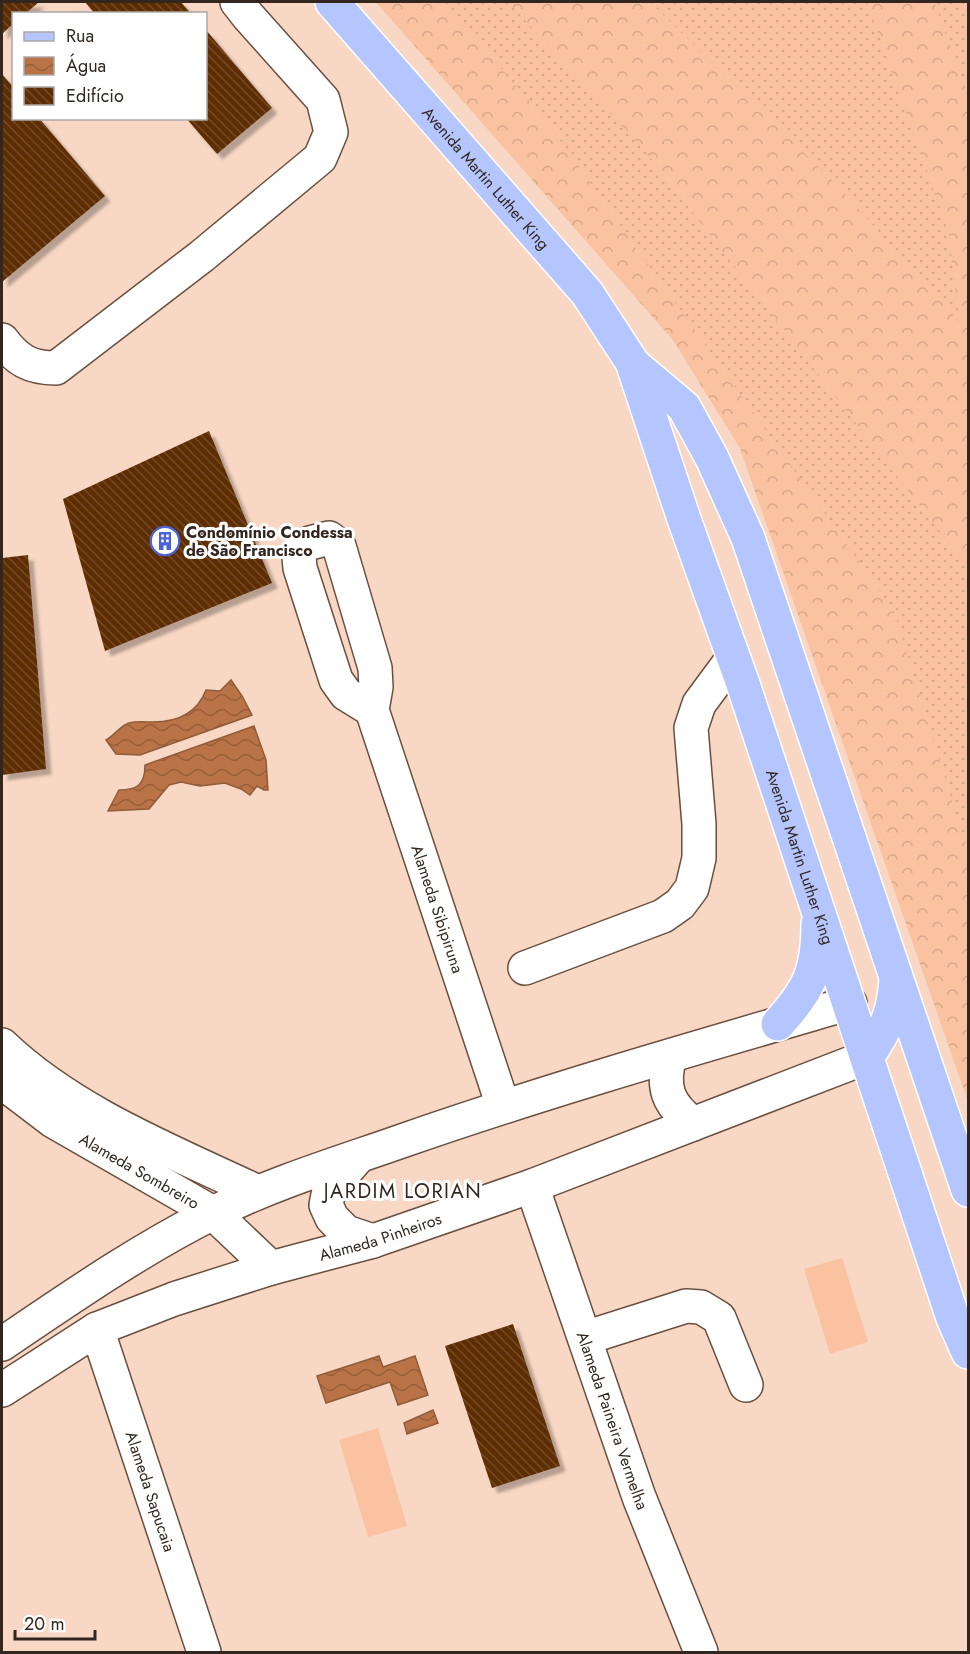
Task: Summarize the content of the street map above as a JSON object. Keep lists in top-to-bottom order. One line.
{"streets":{"main road":["Avenida Martin Luther King"],"street":["Alameda Sibipiruna","Alameda Sombreiro","Alameda Pinheiros","Alameda Paineira Vermelha","Alameda Sapucaia"]},"crossings":[["Avenida Martin Luther King","Alameda Pinheiros"],["Alameda Sombreiro","Alameda Pinheiros"],["Alameda Pinheiros","Alameda Paineira Vermelha"],["Alameda Pinheiros","Alameda Sapucaia"]],"districts":["JARDIM LORIAN"],"places":{"building":["Condomínio Condessa de São Francisco"]},"legend":["Rua","Água","Edifício"],"scale_bar":"20 m"}
